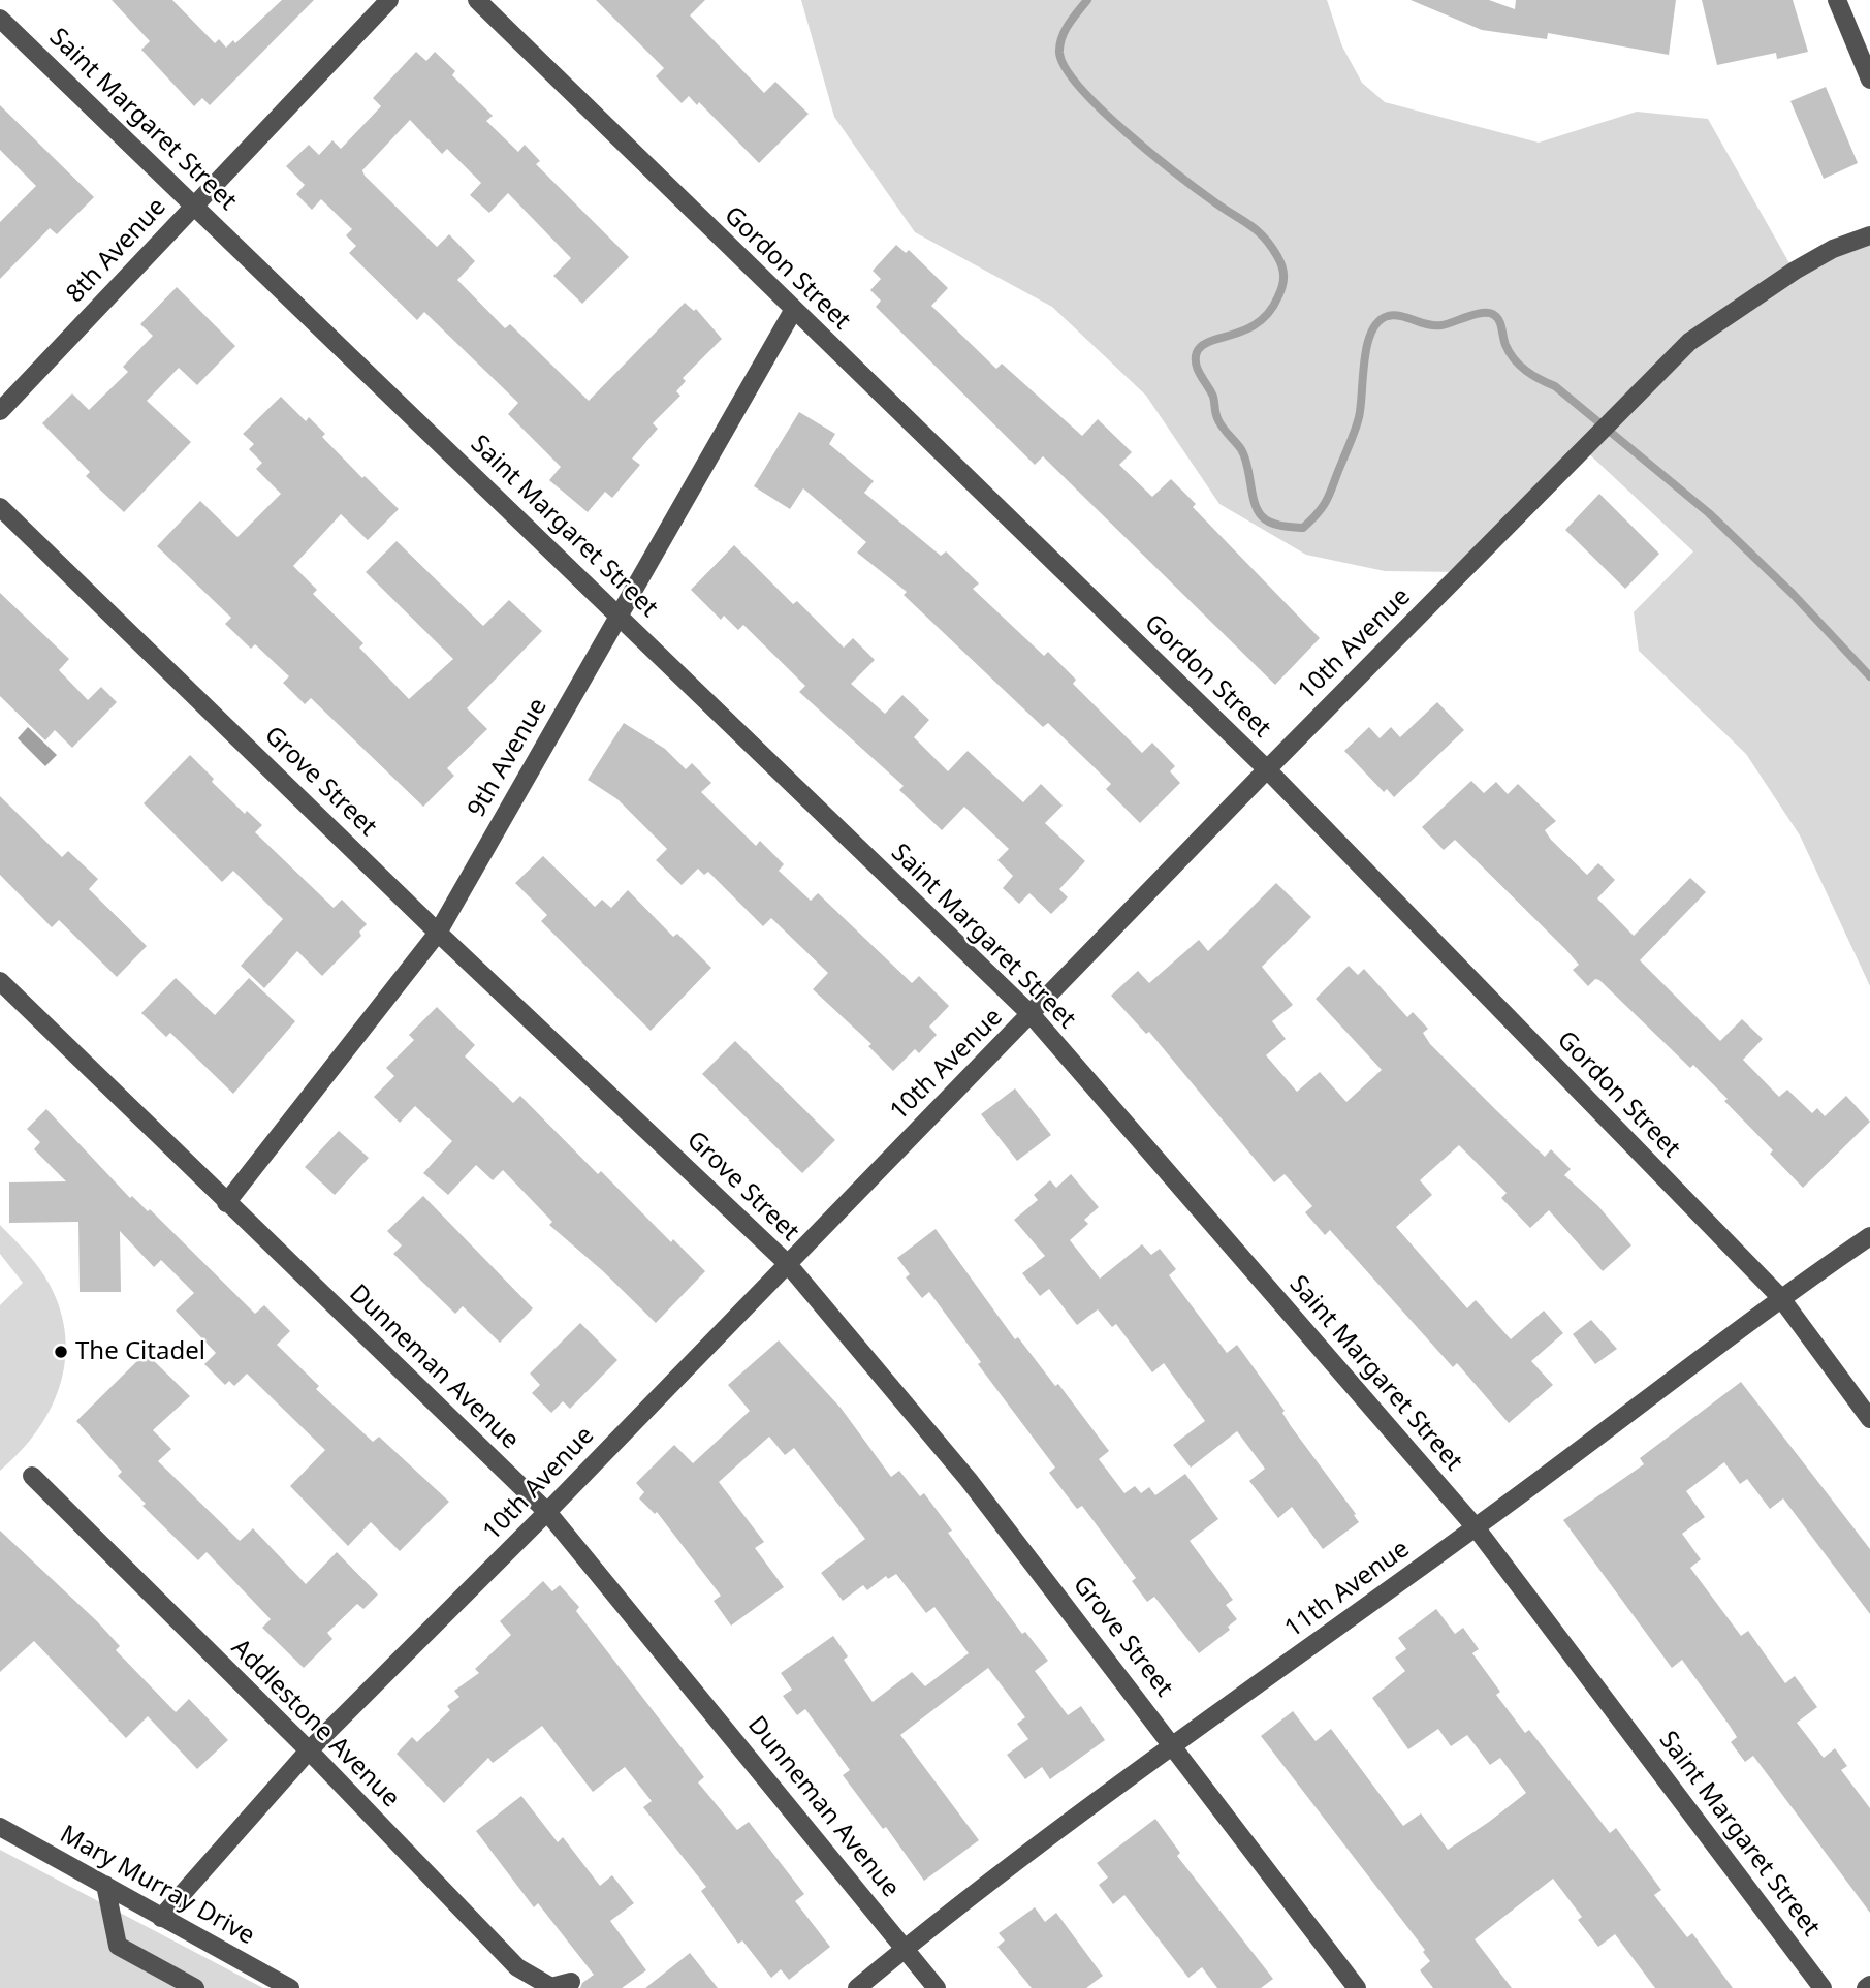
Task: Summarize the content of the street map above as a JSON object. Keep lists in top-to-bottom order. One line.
{"streets":{"street":["Saint Margaret Street","8th Avenue","Gordon Street","10th Avenue","9th Avenue","Grove Street","Dunneman Avenue","11th Avenue","Addlestone Avenue","Mary Murray Drive"]},"crossings":[["Saint Margaret Street","8th Avenue"],["Saint Margaret Street","10th Avenue"],["Saint Margaret Street","9th Avenue"],["Saint Margaret Street","11th Avenue"],["Gordon Street","10th Avenue"],["Gordon Street","9th Avenue"],["Gordon Street","11th Avenue"],["10th Avenue","Grove Street"],["10th Avenue","Dunneman Avenue"],["10th Avenue","Addlestone Avenue"],["10th Avenue","Mary Murray Drive"],["9th Avenue","Grove Street"],["9th Avenue","Dunneman Avenue"],["Grove Street","11th Avenue"],["Dunneman Avenue","11th Avenue"]],"places":["The Citadel"]}
